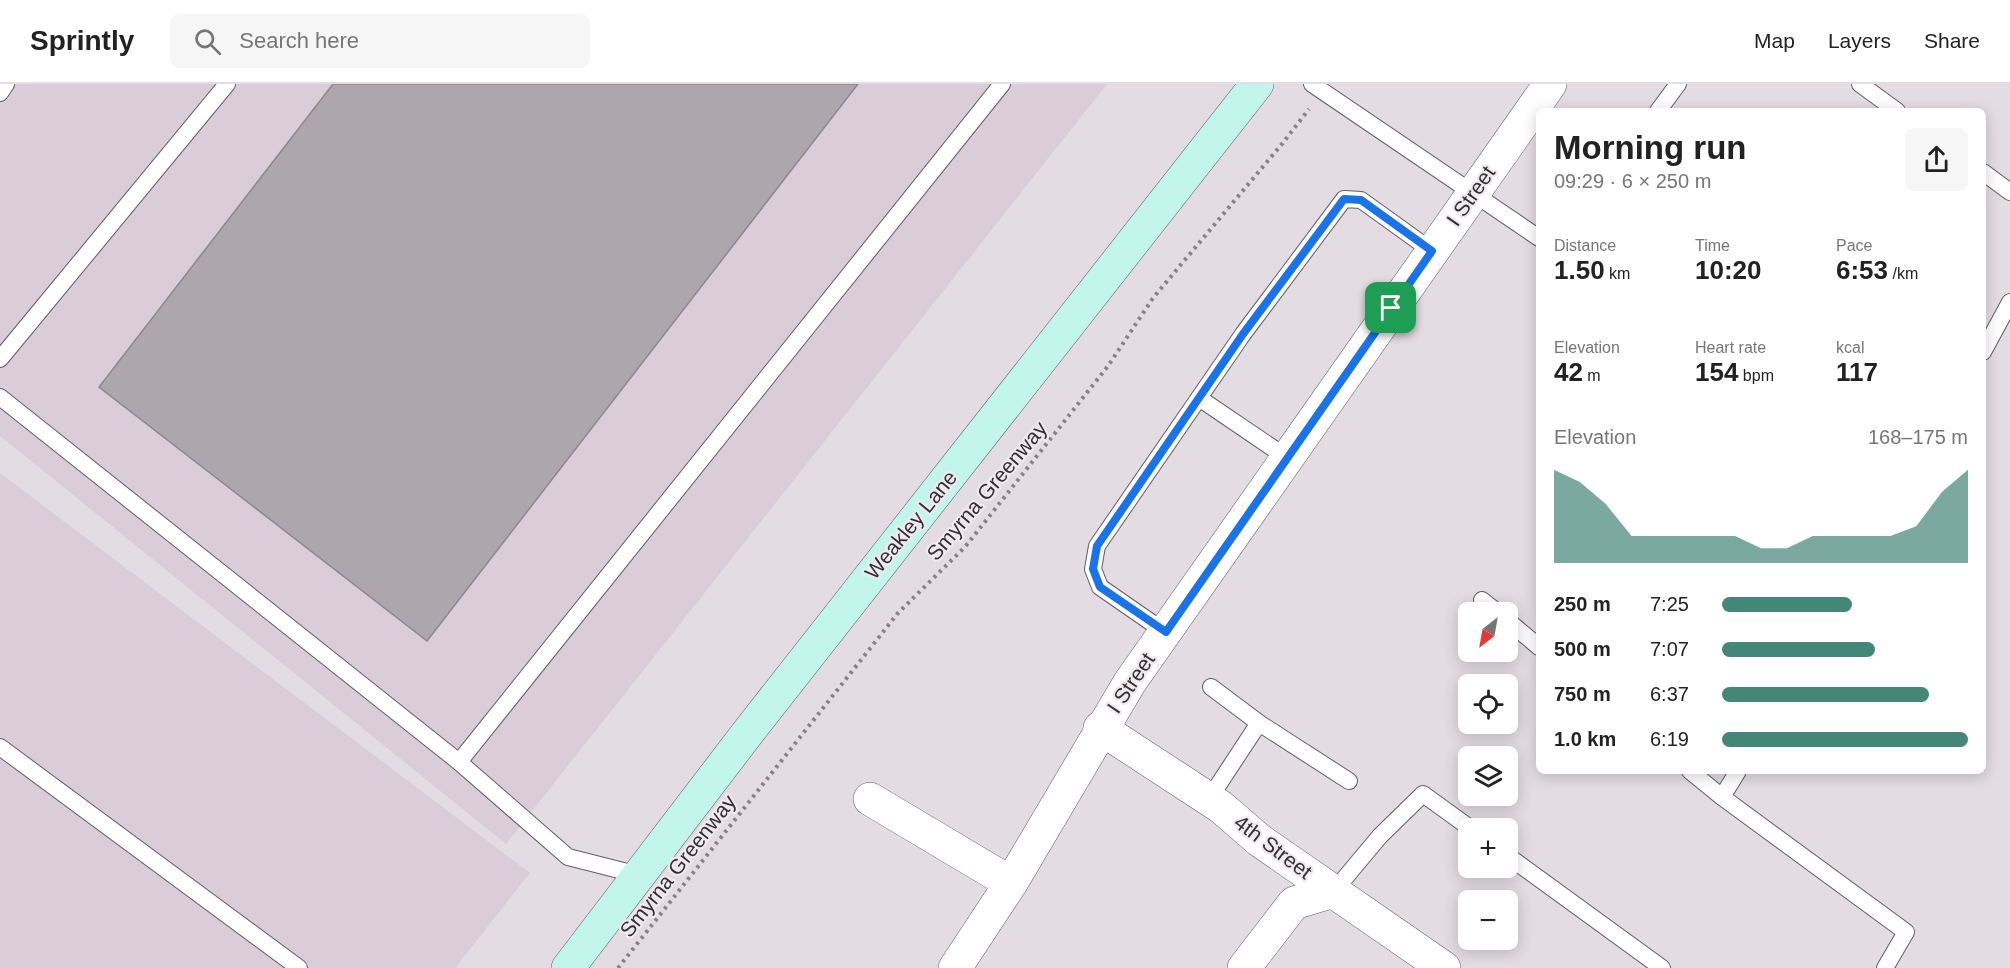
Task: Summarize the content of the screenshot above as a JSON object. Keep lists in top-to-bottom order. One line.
{"streets":{"main road":["Weakley Lane"],"street":["I Street","4th Street"],"path":["Smyrna Greenway"]},"crossings":[["I Street","4th Street"]],"north":"bottom left","page":{"header":"Sprintly","search":"Search here","nav":["Map","Layers","Share"],"heading":["Morning run","09:29 · 6 × 250 m"],"stats":[["Distance","1.50 km"],["Time","10:20"],["Pace","6:53 /km"],["Elevation","42 m"],["Heart rate","154 bpm"],["kcal","117"]],"chart":["Elevation","168–175 m"],"list":[{"name":"250 m","note":"7:25"},{"name":"500 m","note":"7:07"},{"name":"750 m","note":"6:37"},{"name":"1.0 km","note":"6:19"}],"map_buttons":["+","−"]}}
